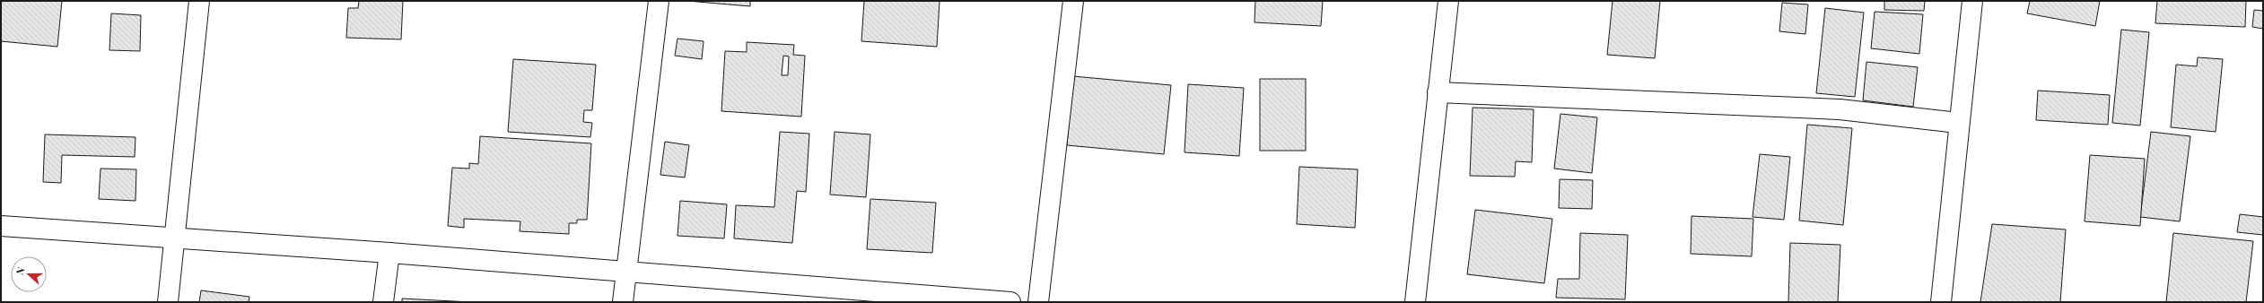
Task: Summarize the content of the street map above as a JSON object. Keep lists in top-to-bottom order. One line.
{"north":"left"}
